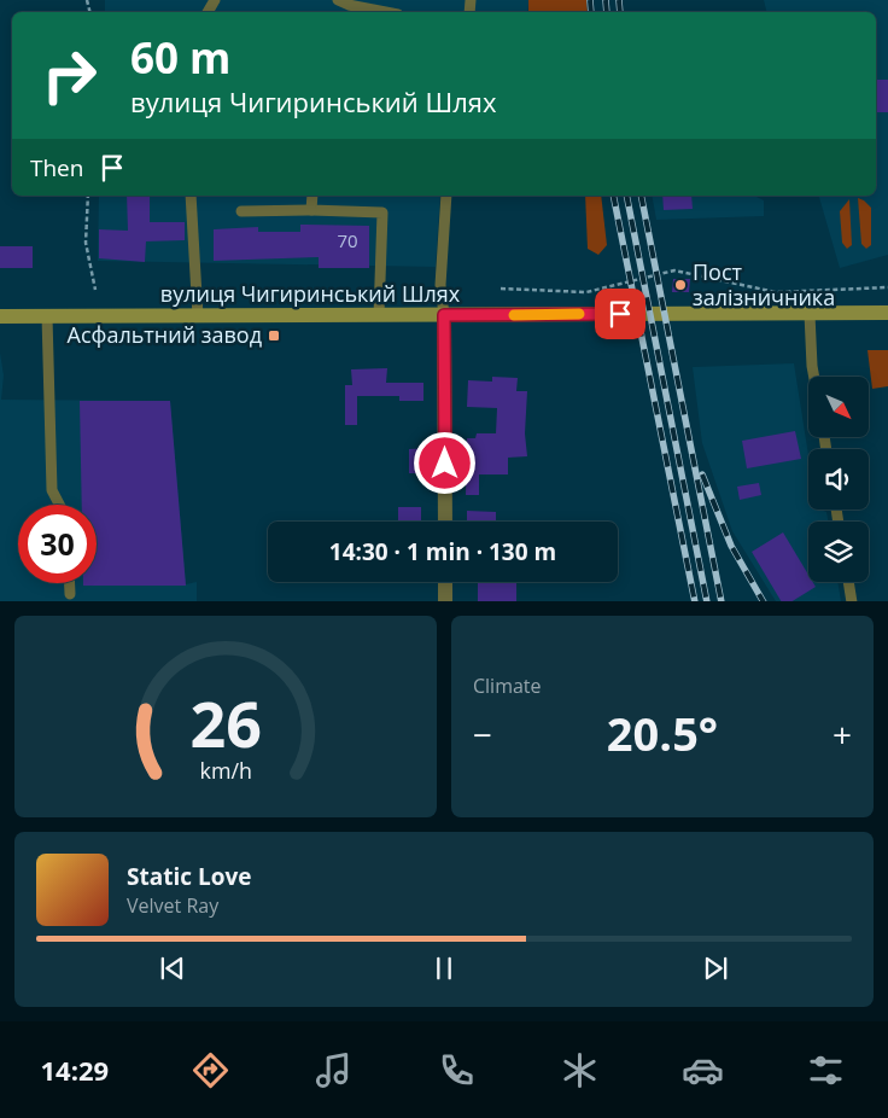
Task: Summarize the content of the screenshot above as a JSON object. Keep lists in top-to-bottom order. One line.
{"streets":{"main road":["вулиця Чигиринський Шлях"]},"places":{"other":["Пост залізничника"],"transit":["Асфальтний завод"]},"house_numbers":["70"],"north":"bottom right","page":{"turn":["60 m","вулиця Чигиринський Шлях"],"then":"Then","limit":"30","trip":"14:30 · 1 min · 130 m","tile":"Climate","heat":["−","20.5°","+"],"song":["Static Love","Velvet Ray"],"tabs":"14:29","gauge":["26","km/h"]}}
